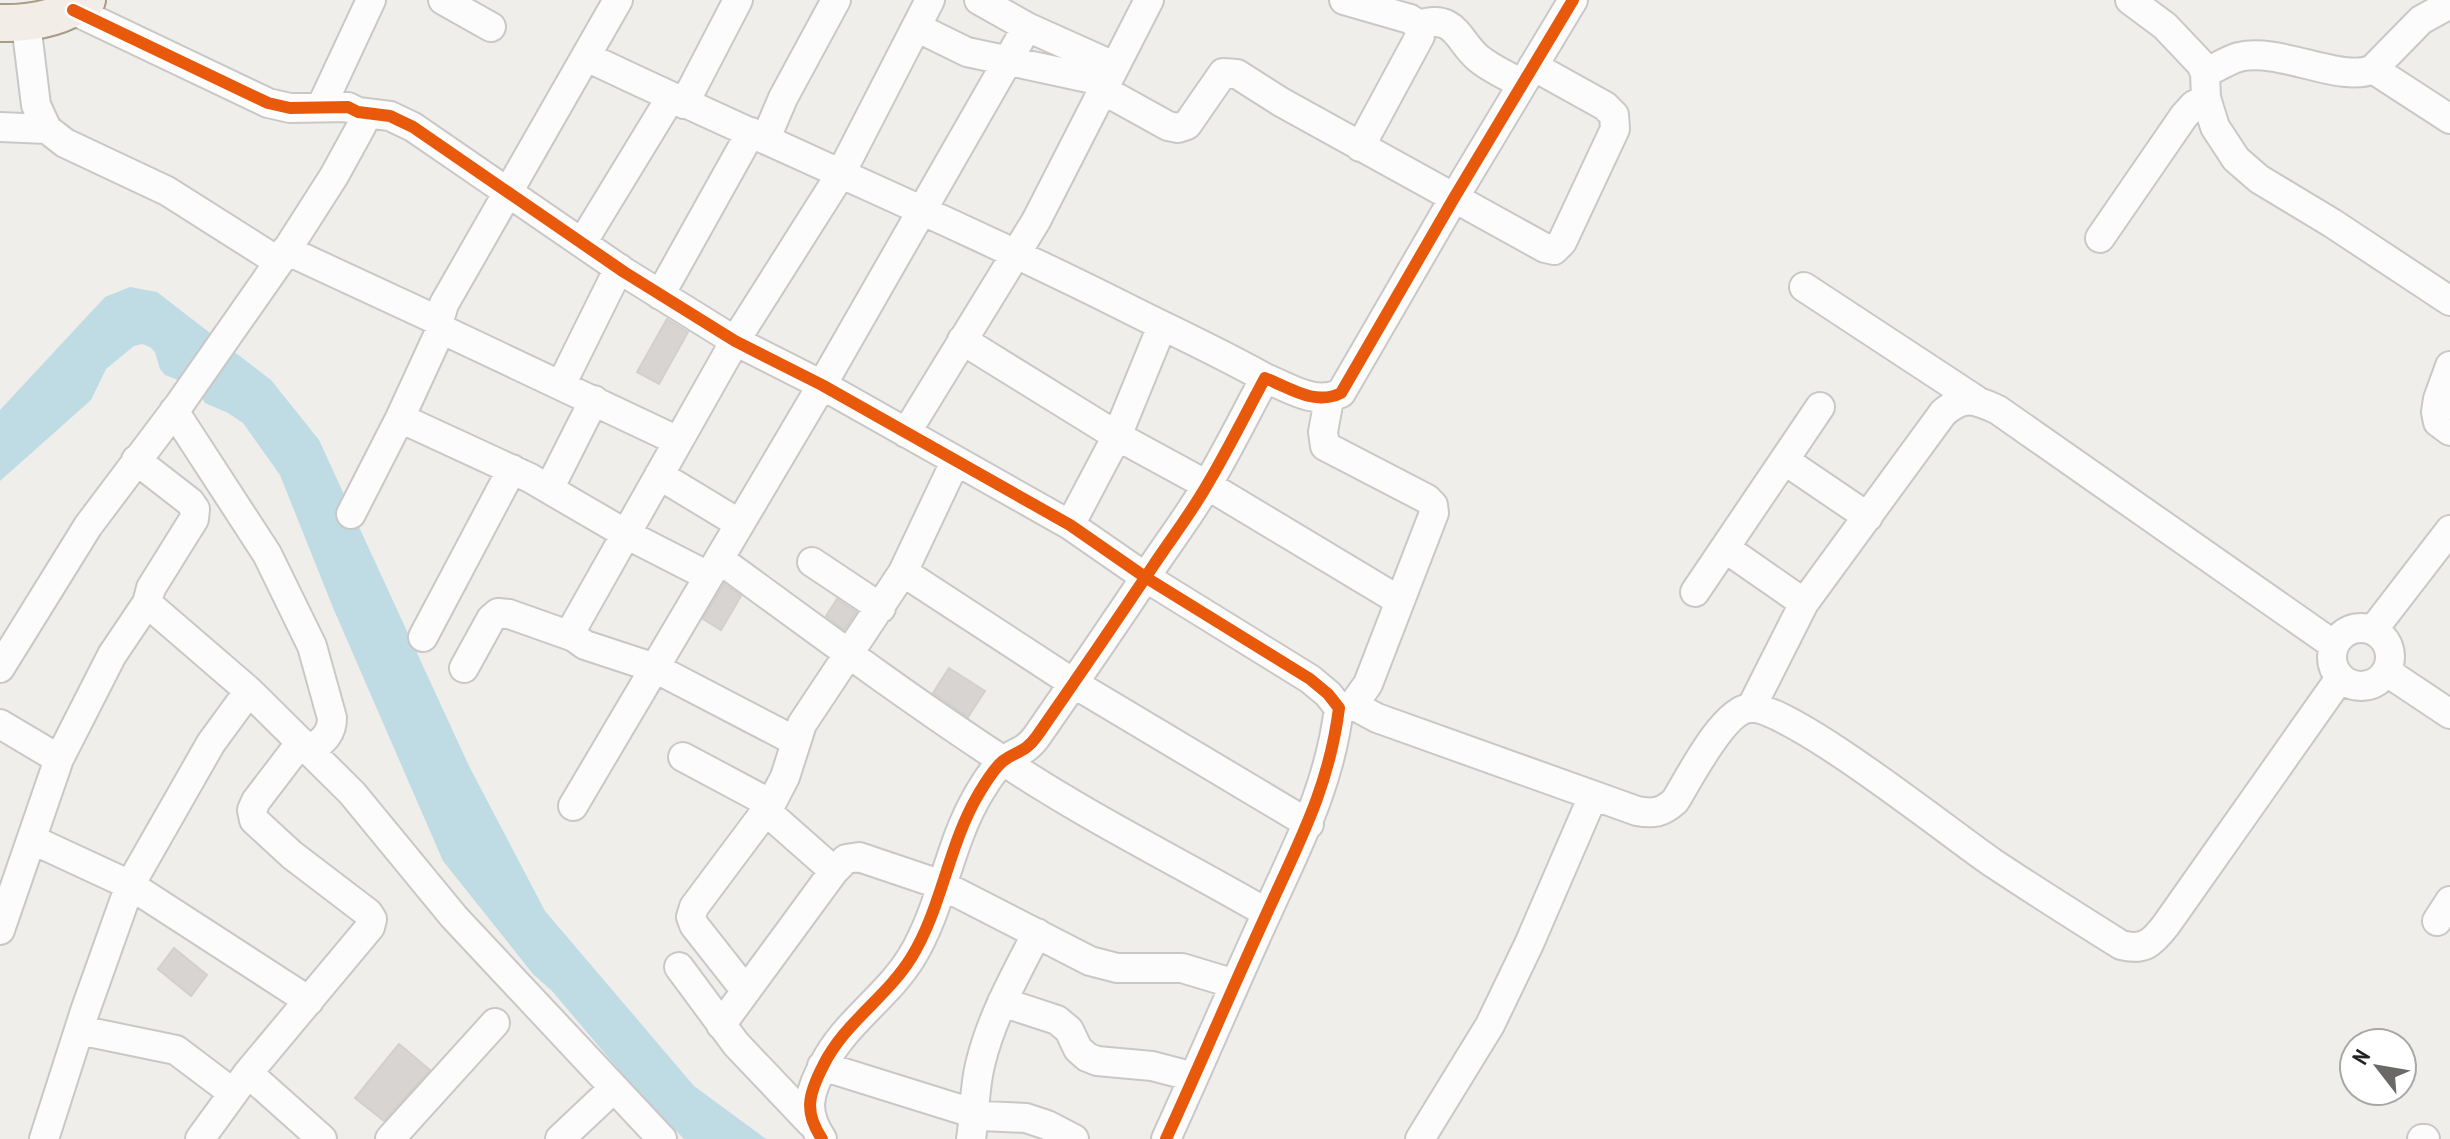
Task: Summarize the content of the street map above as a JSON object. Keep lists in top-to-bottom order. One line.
{"north":"top left"}
